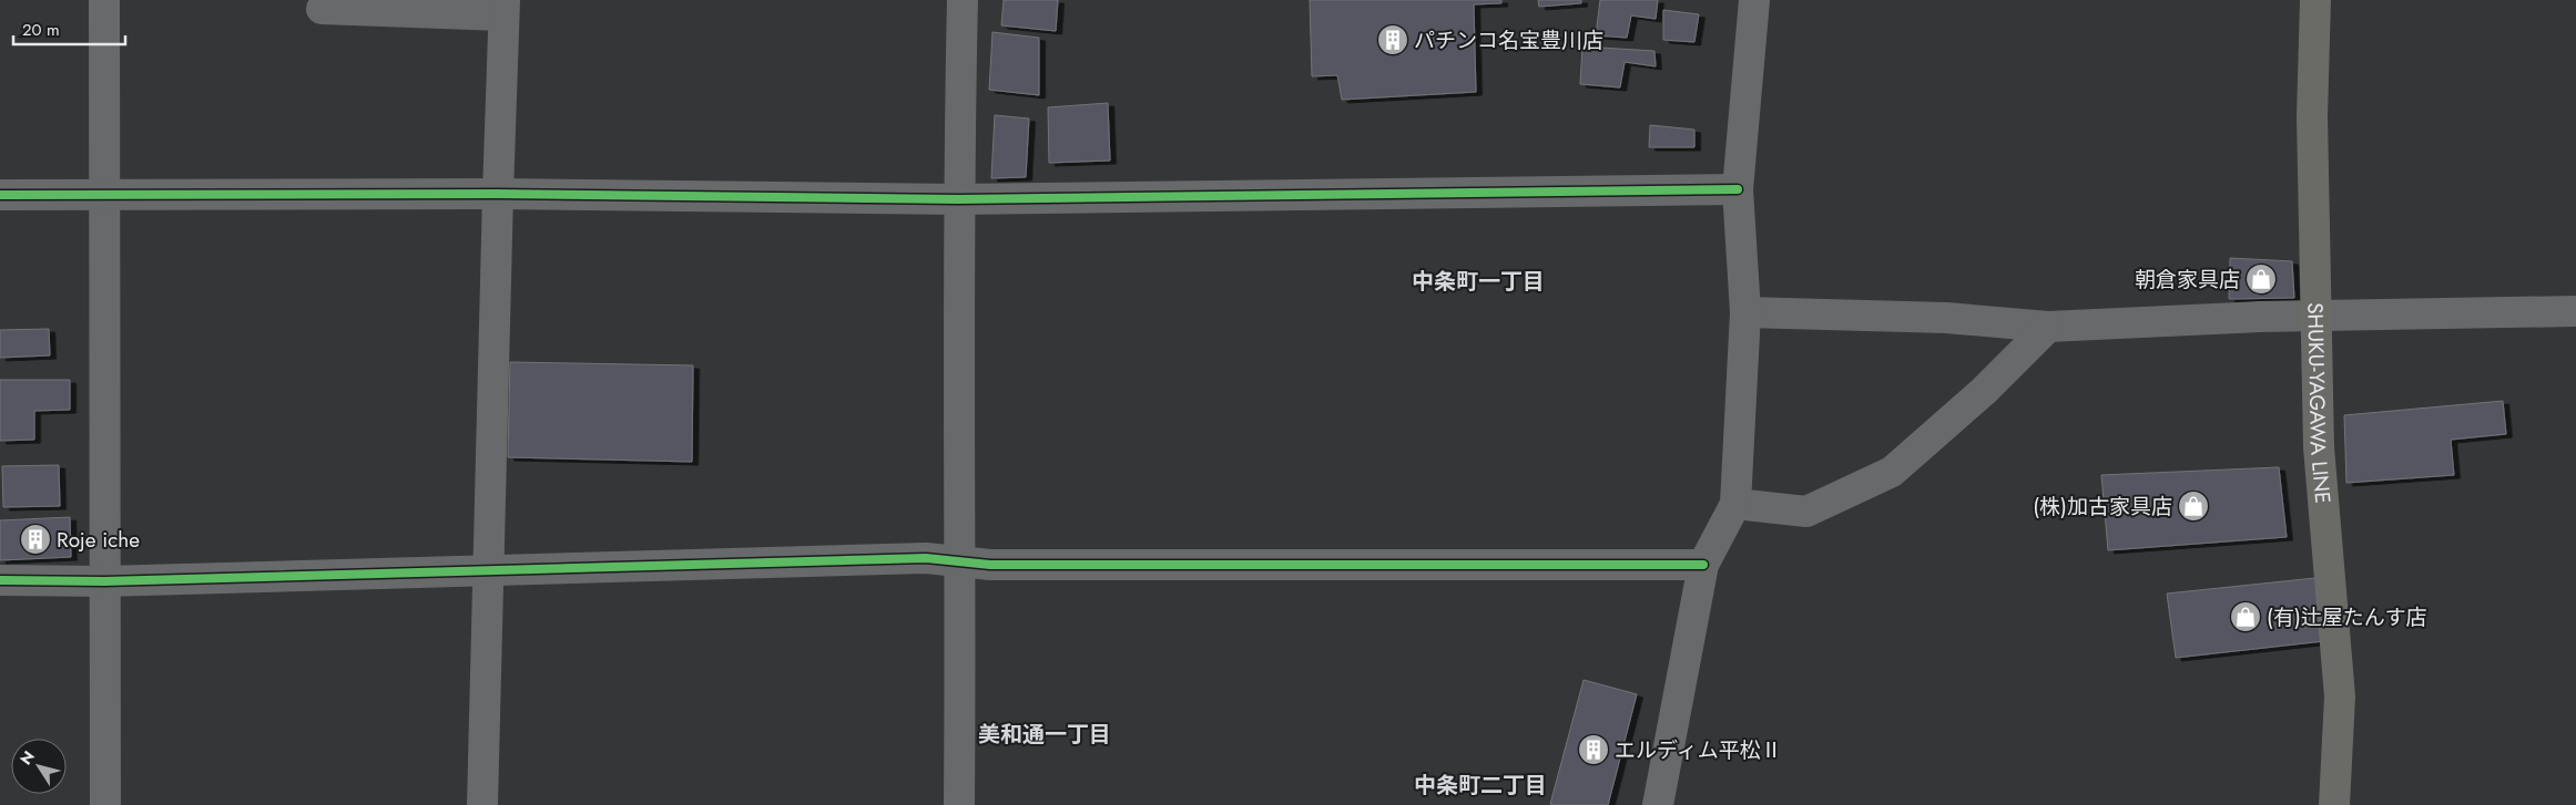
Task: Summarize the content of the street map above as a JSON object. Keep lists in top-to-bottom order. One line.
{"streets":{"main road":["SHUKU-YAGAWA LINE"]},"districts":["中条町一丁目","美和通一丁目","中条町二丁目"],"places":{"building":["パチンコ名宝豊川店","Roje iche","エルディム平松Ⅱ"],"shop":["朝倉家具店","(株)加古家具店","(有)辻屋たんす店"]},"scale_bar":"20 m","north":"top left"}
